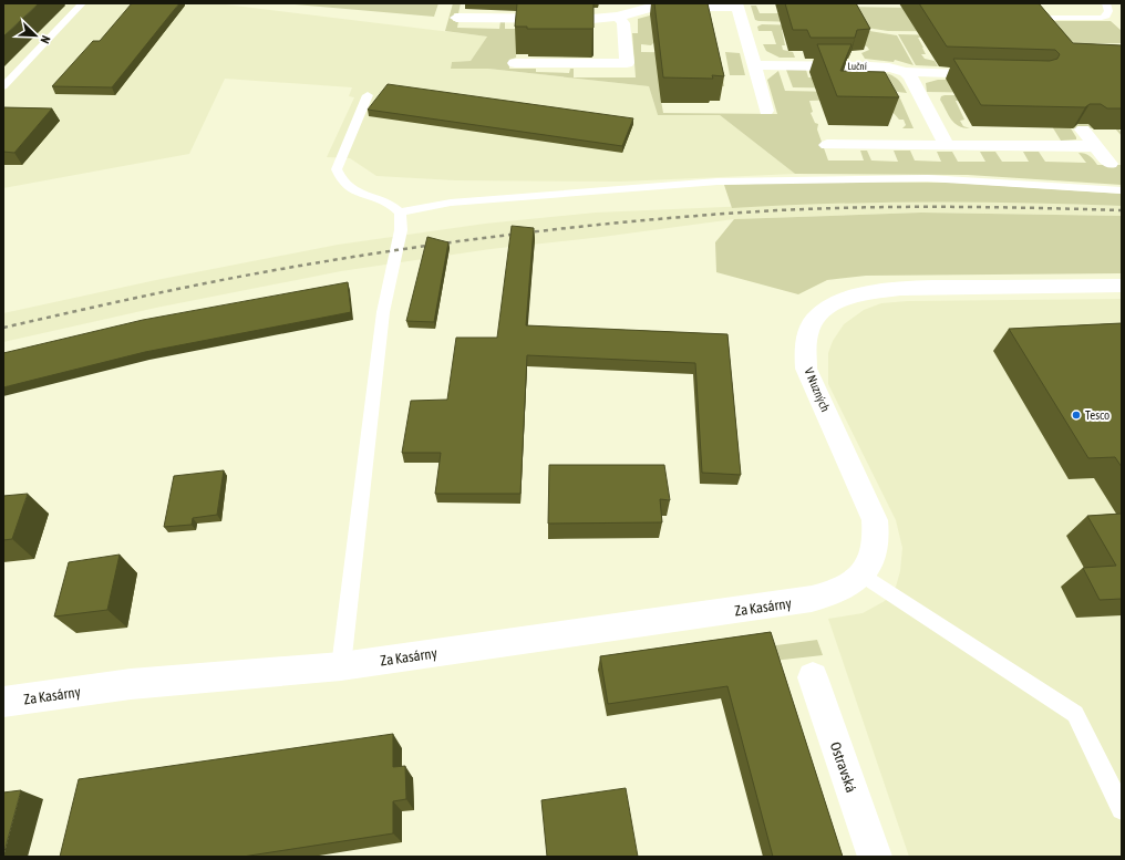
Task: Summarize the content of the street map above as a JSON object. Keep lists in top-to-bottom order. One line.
{"streets":{"street":["Luční","V Nuzných","Za Kasárny","Ostravská"]},"crossings":[["V Nuzných","Za Kasárny"]],"places":["Tesco"],"north":"bottom right"}
